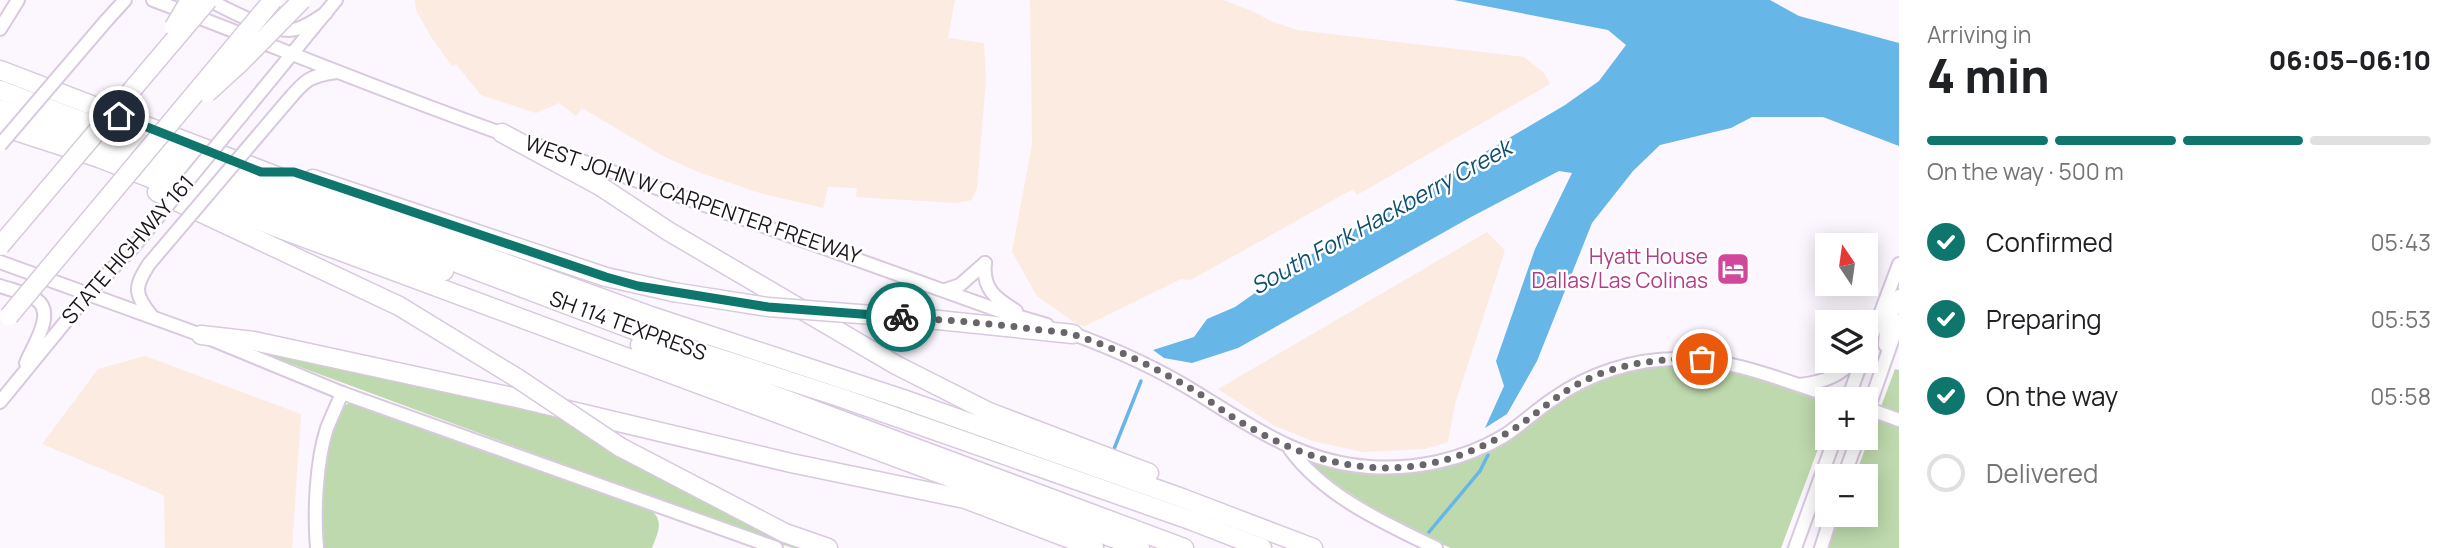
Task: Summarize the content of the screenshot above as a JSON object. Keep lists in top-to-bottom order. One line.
{"streets":{"highway":["SH 114 TEXPRESS"],"main road":["WEST JOHN W CARPENTER FREEWAY","STATE HIGHWAY 161"]},"crossings":[["WEST JOHN W CARPENTER FREEWAY","STATE HIGHWAY 161"]],"water":["South Fork Hackberry Creek"],"places":{"hotel":["Hyatt House Dallas/Las Colinas"]},"north":"top","page":{"heading":["4 min","Arriving in","06:05–06:10"],"bar":"On the way · 500 m","list":[["Confirmed","05:43"],["Preparing","05:53"],["On the way","05:58"],"Delivered"],"map_buttons":["+","−"]}}
